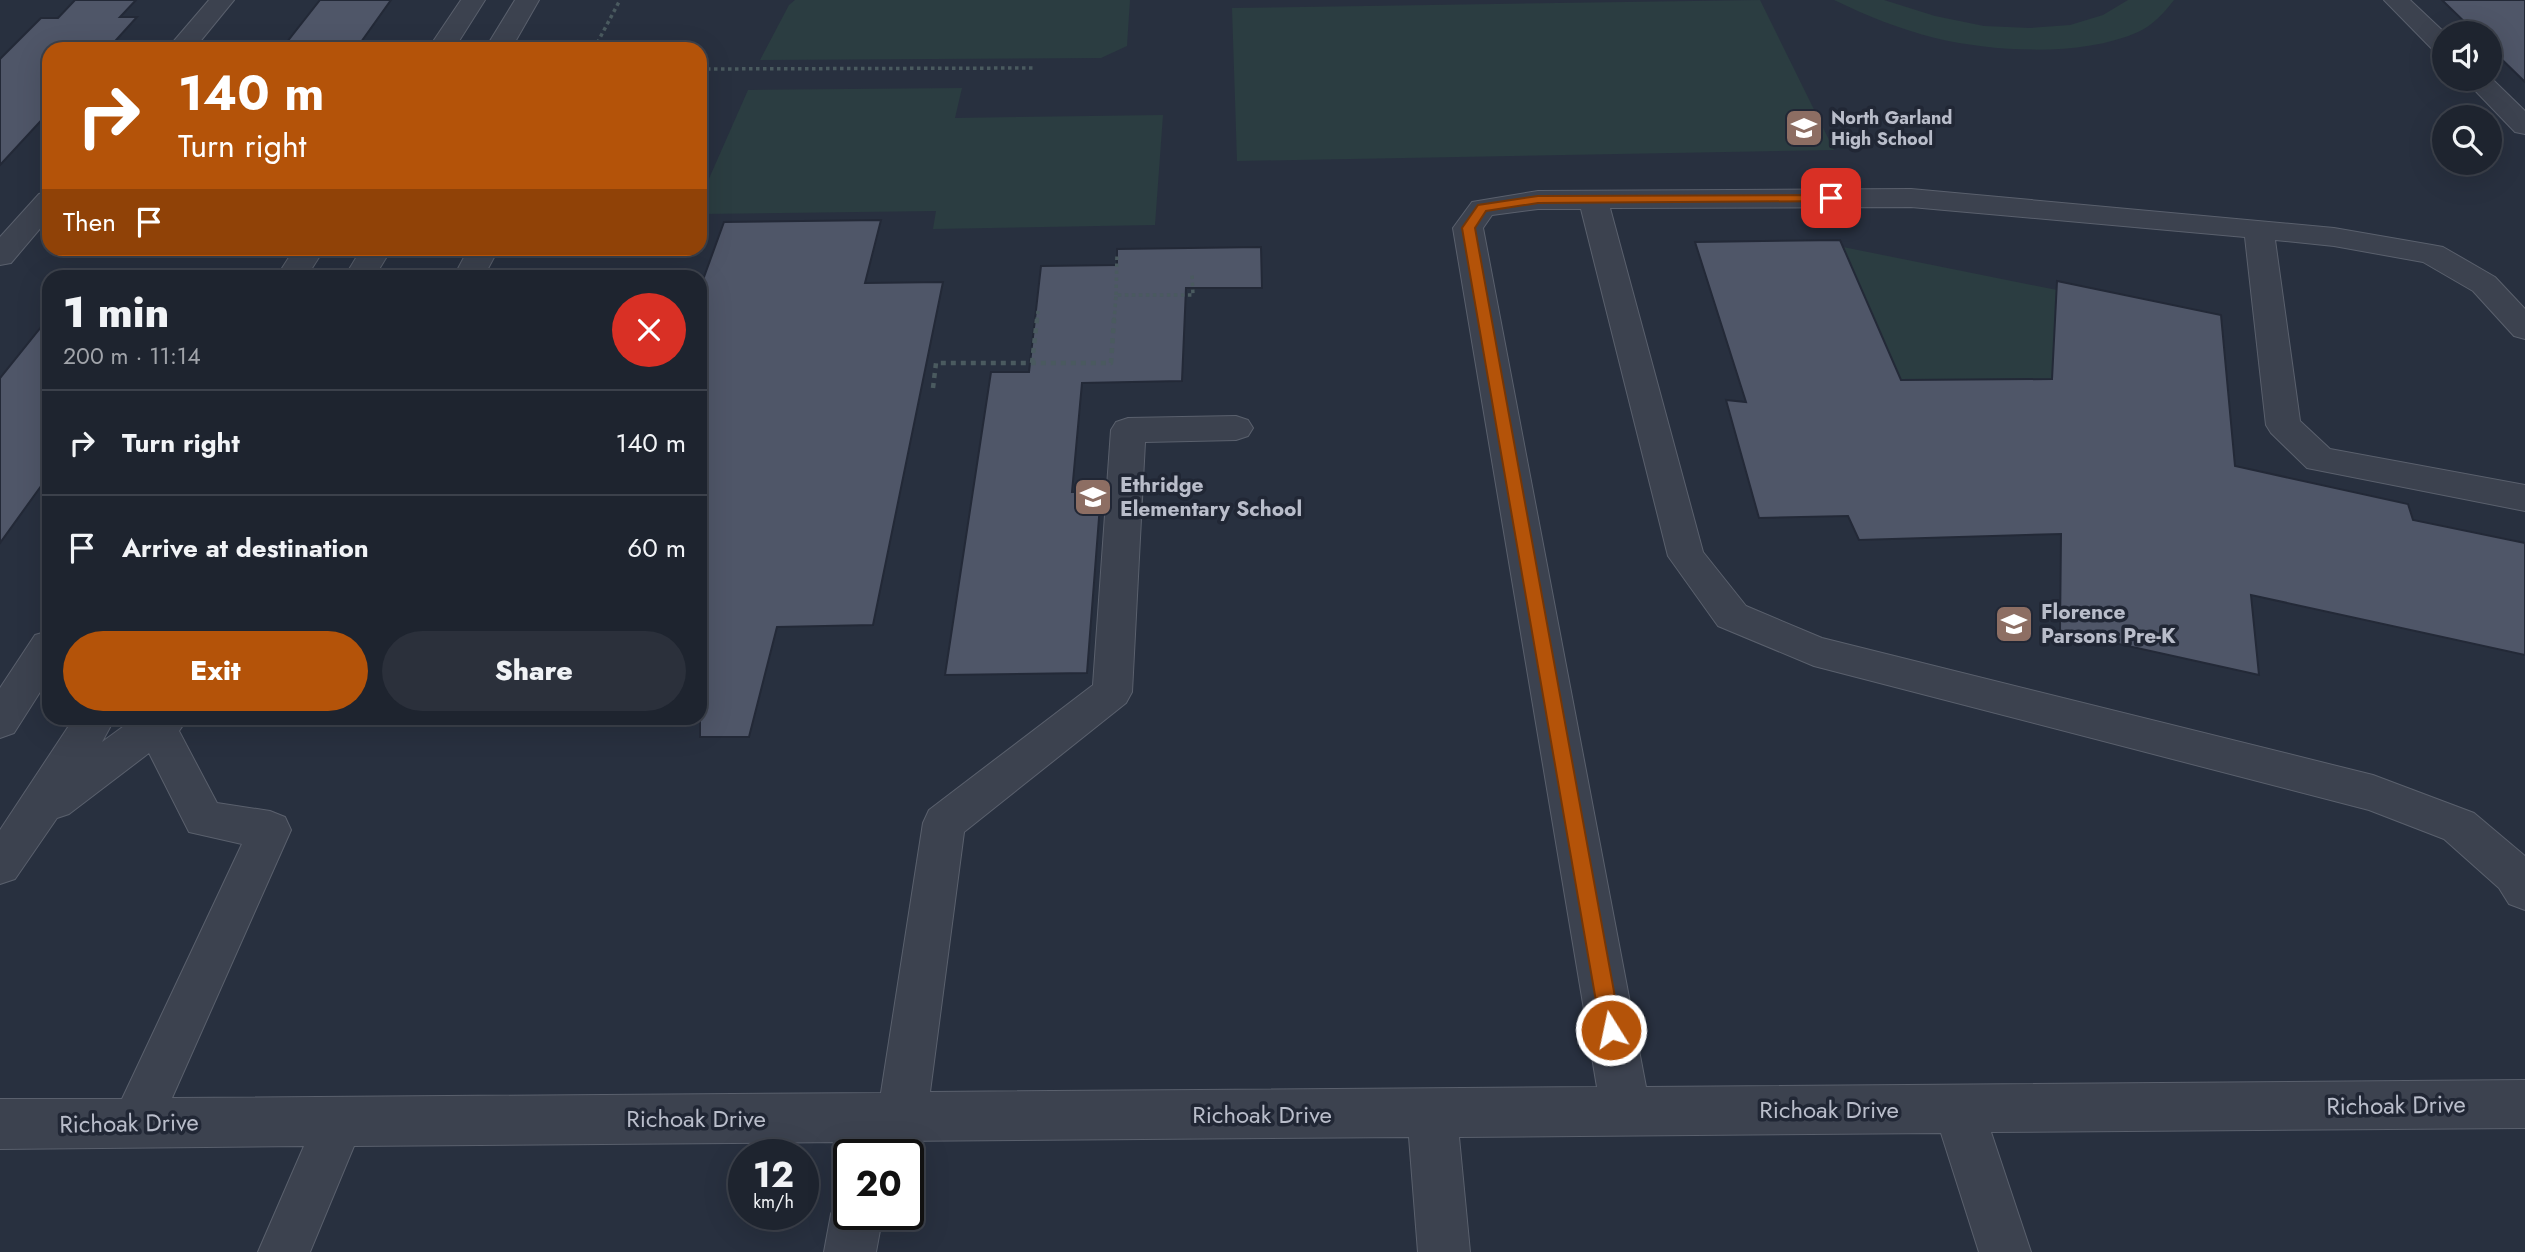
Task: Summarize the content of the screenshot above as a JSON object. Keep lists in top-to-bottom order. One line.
{"streets":{"street":["Richoak Drive"]},"places":{"school or university":["North Garland High School","Ethridge Elementary School","Florence Parsons Pre-K"]},"page":{"turn":["140 m","Turn right"],"then":"Then","heading":["1 min","200 m · 11:14"],"list":[{"name":"Turn right","value":"140 m"},{"name":"Arrive at destination","value":"60 m"}],"buttons":["Exit","Share"],"speed":"12 km/h","limit":"20"}}
